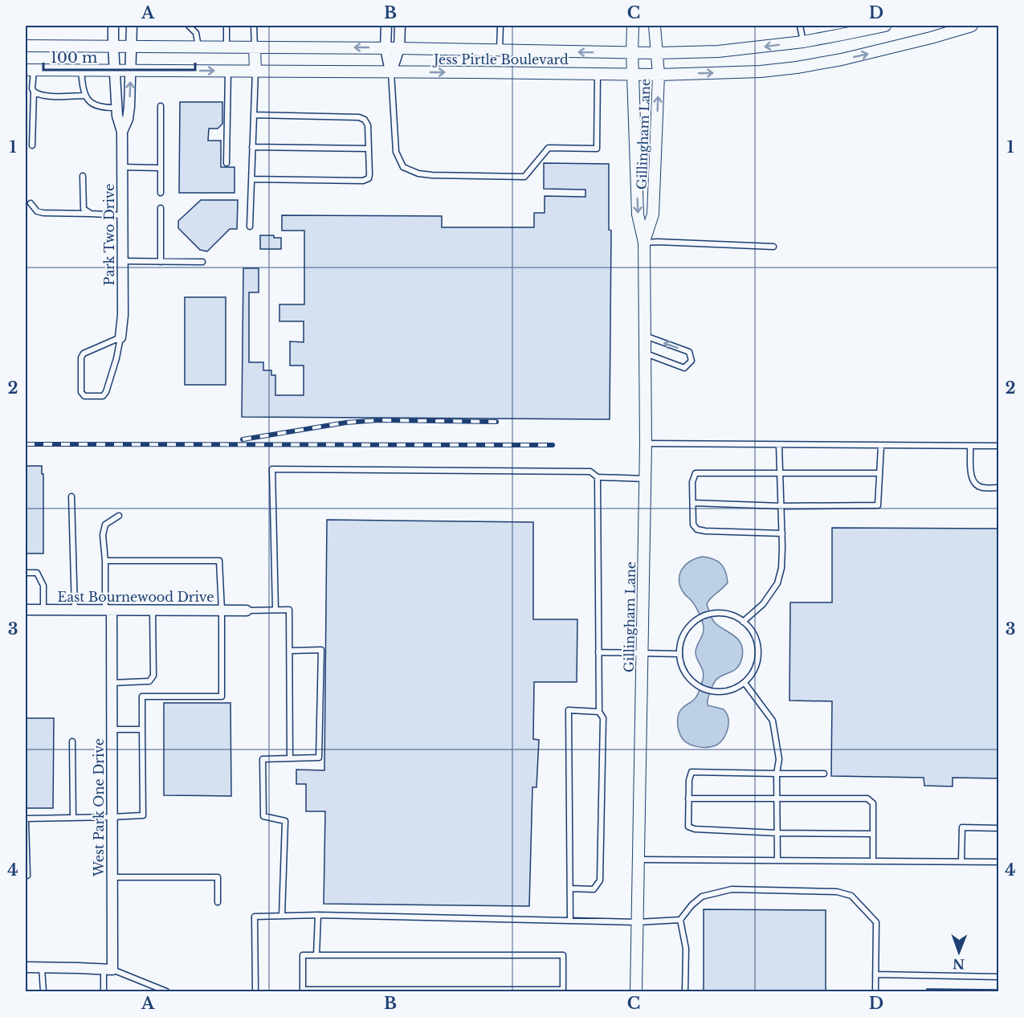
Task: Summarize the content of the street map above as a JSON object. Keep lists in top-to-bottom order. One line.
{"streets":{"street":["Jess Pirtle Boulevard","Gillingham Lane","Park Two Drive","East Bournewood Drive","West Park One Drive"]},"crossings":[["Jess Pirtle Boulevard","Gillingham Lane"],["Jess Pirtle Boulevard","Park Two Drive"],["East Bournewood Drive","West Park One Drive"]],"scale_bar":"100 m","north":"bottom","grid":{"columns":["A","B","C","D"],"rows":["1","2","3","4"]}}
